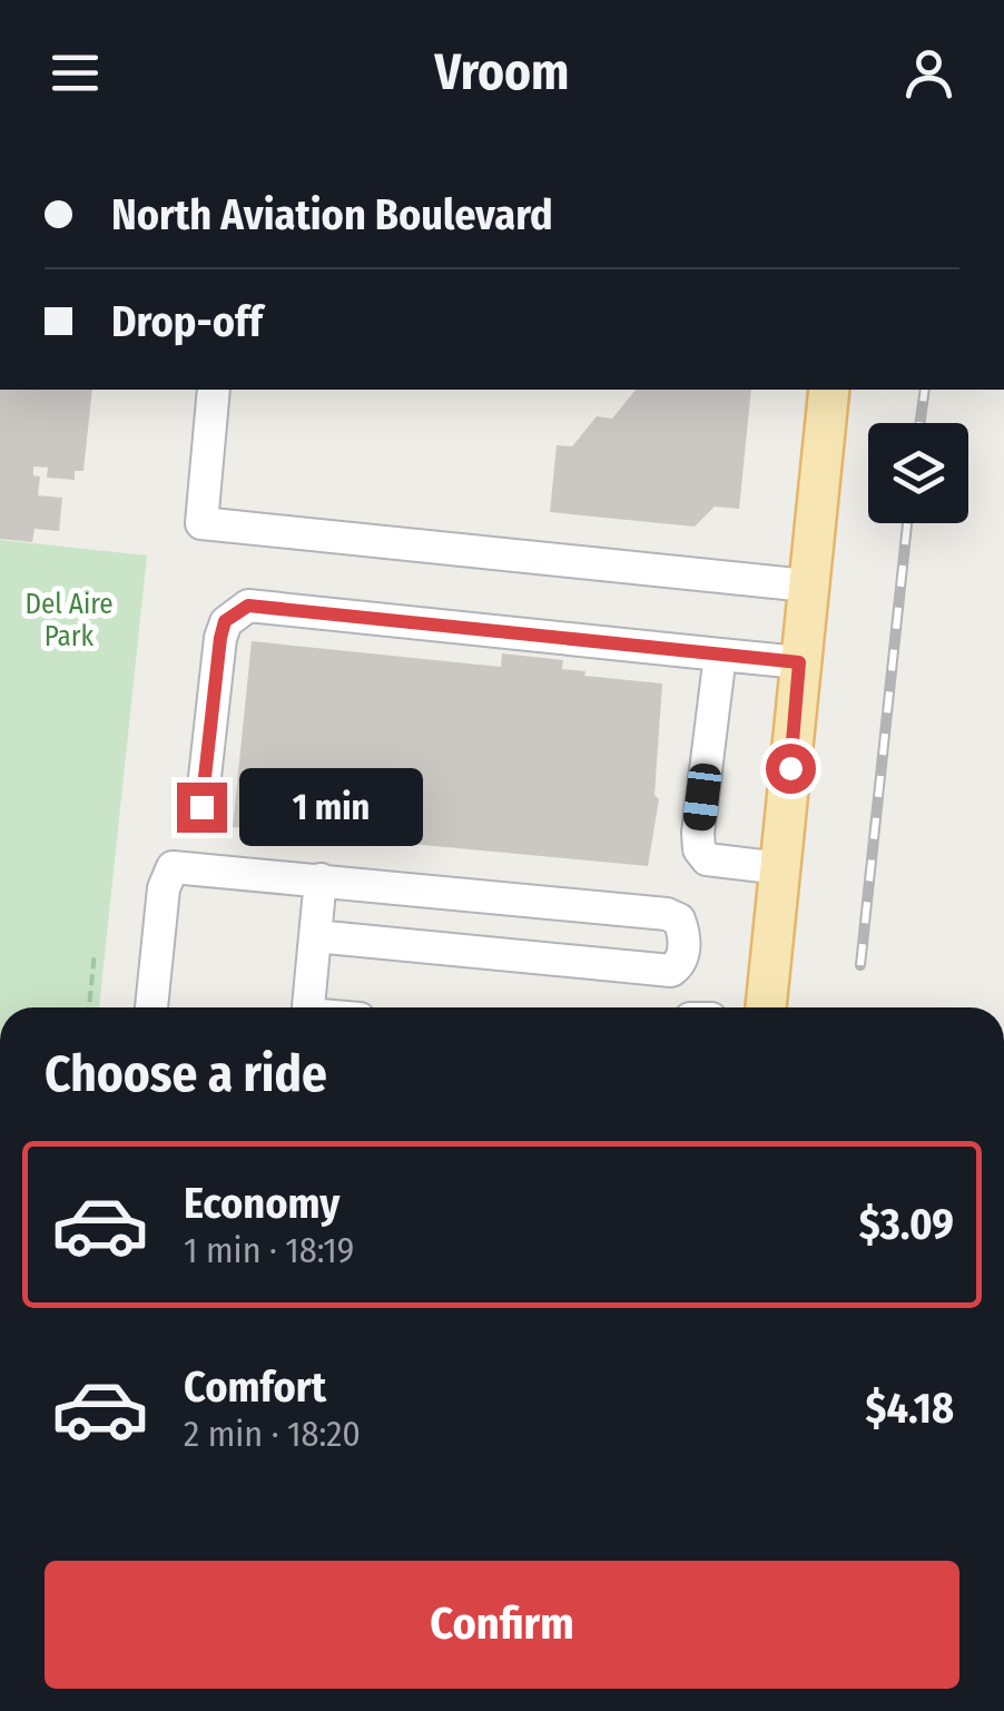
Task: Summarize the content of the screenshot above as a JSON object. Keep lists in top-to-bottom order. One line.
{"parks":["Del Aire Park"],"page":{"header":"Vroom","banner":["North Aviation Boulevard","Drop-off"],"bubble":"1 min","heading":"Choose a ride","list":[{"name":"Economy","note":"1 min · 18:19","value":"$3.09"},{"name":"Comfort","note":"2 min · 18:20","value":"$4.18"}],"buttons":"Confirm"}}
